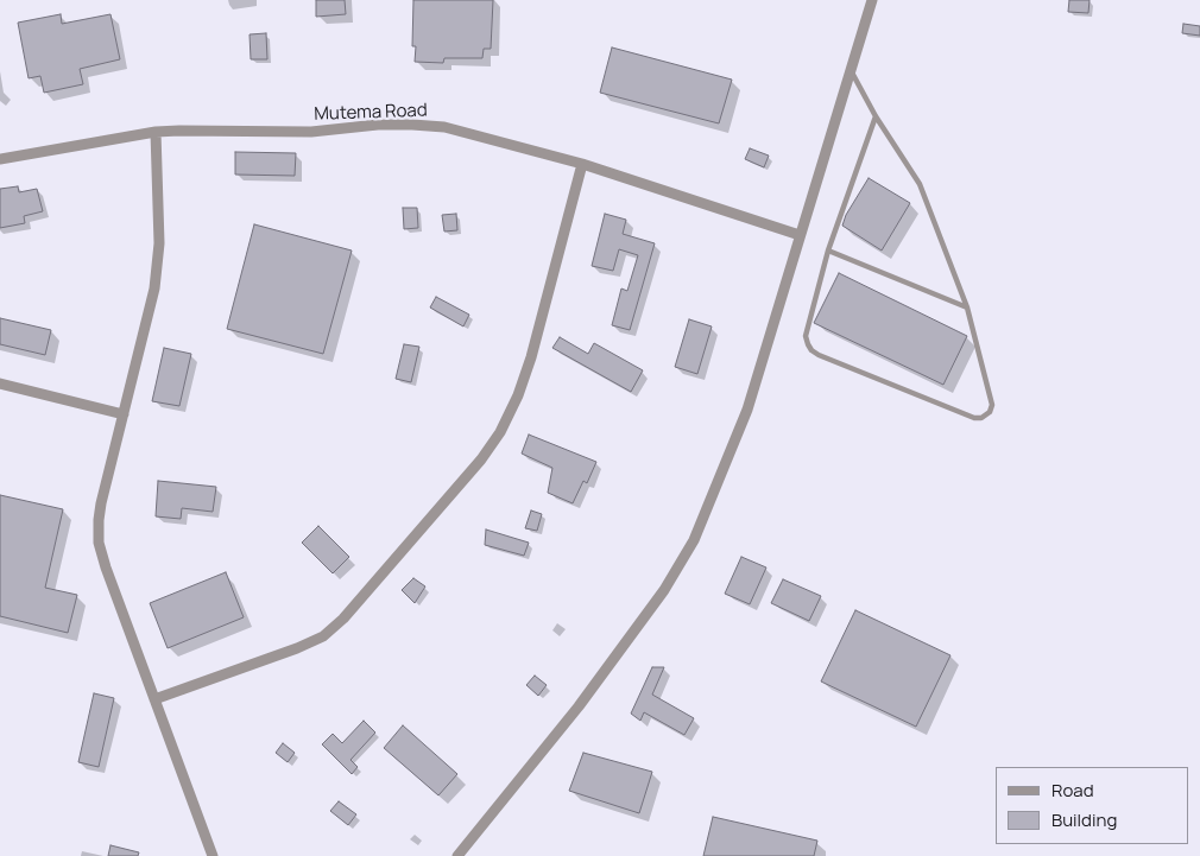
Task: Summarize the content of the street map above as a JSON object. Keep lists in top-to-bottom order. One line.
{"streets":{"street":["Mutema Road"]},"legend":["Road","Building"]}
